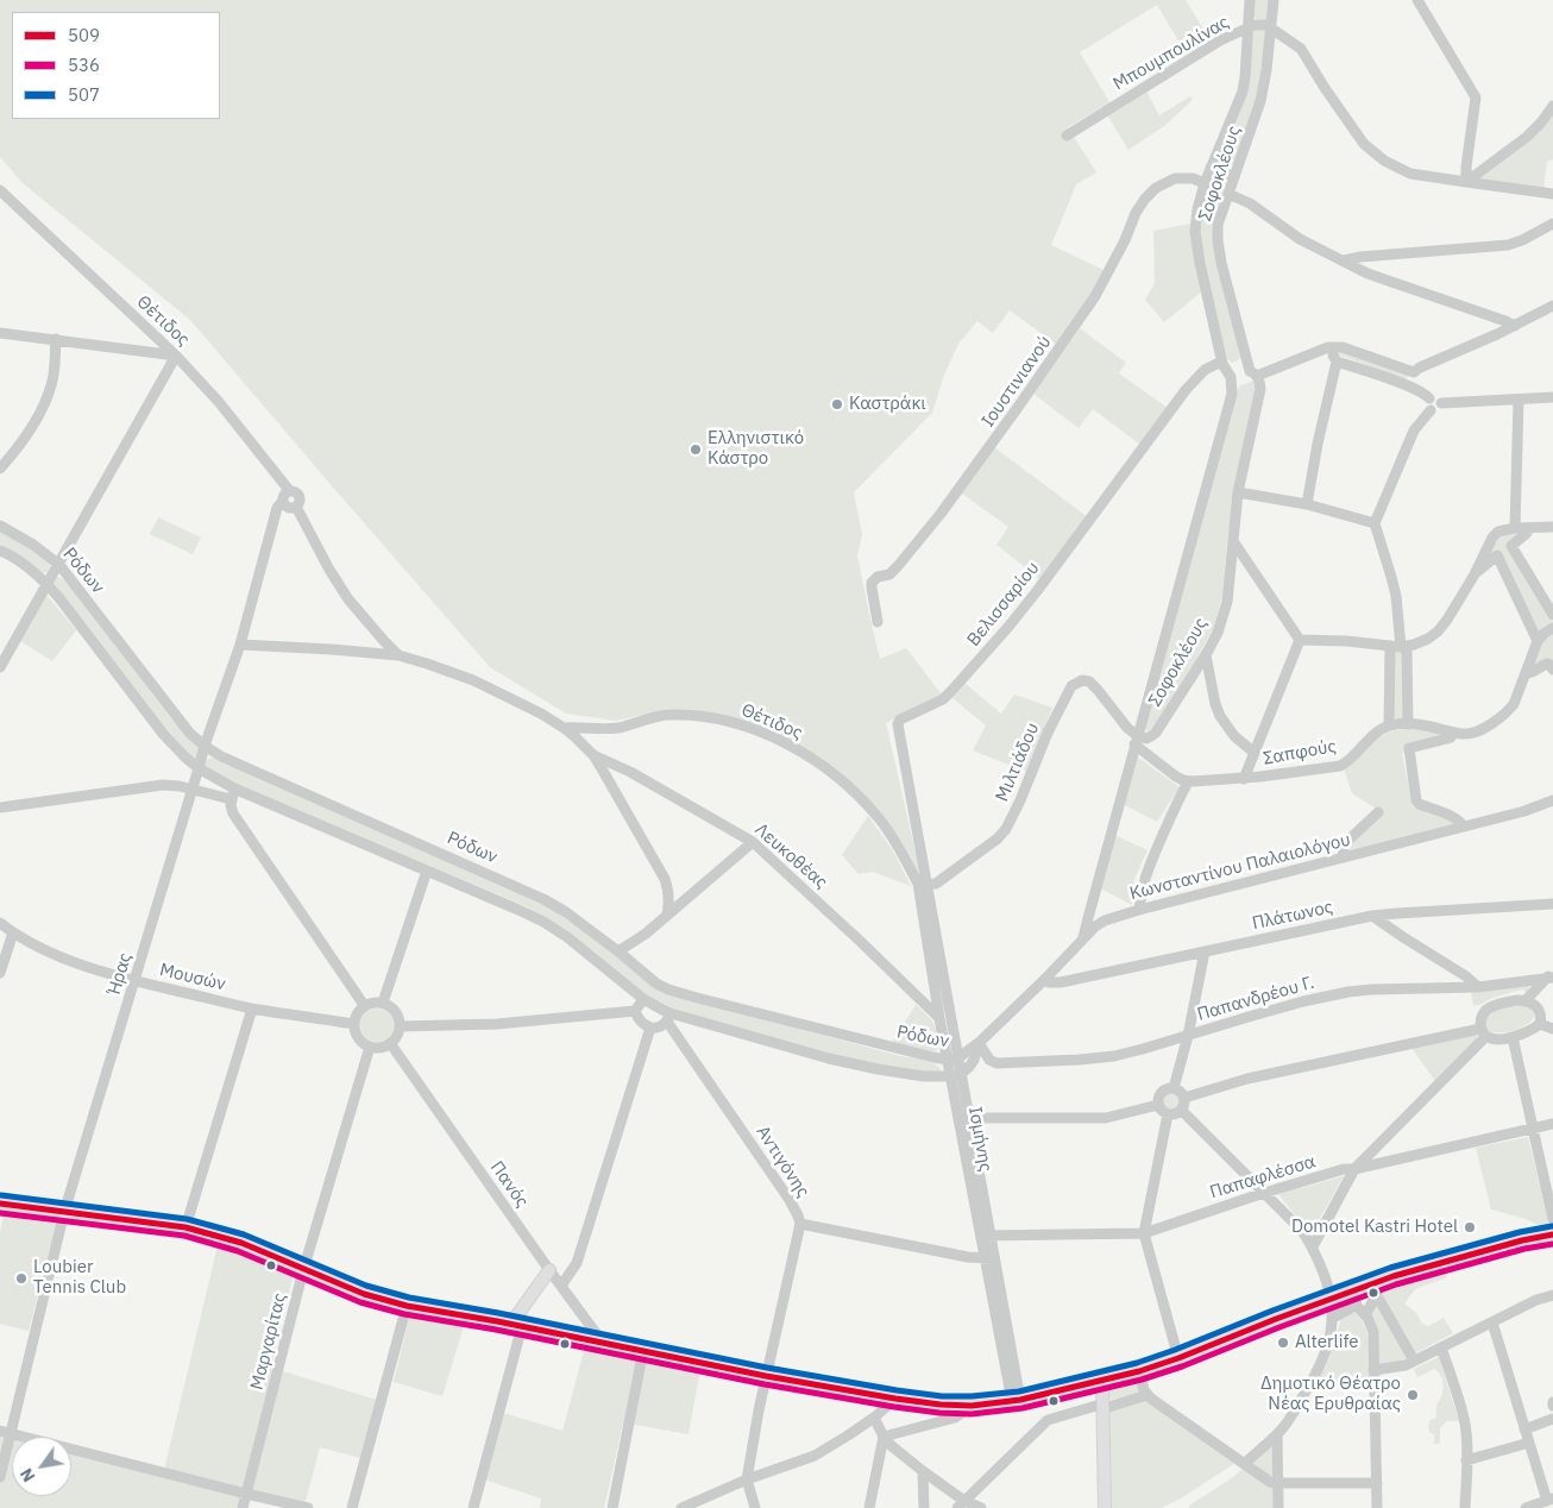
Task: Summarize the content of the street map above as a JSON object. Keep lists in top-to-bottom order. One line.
{"streets":{"street":["Μπουμπουλίνας","Σοφοκλέους","Θέτιδος","Ιουστινιανού","Ρόδων","Βελισσαρίου","Σαπφούς","Μιλτιάδου","Λευκοθέας","Κωνσταντίνου Παλαιολόγου","Πλάτωνος","Ήρας","Μουσών","Παπανδρέου Γ.","Ισμήνης","Αντιγόνης","Παπαφλέσσα","Πανός","Μαργαρίτας"]},"crossings":[["Μπουμπουλίνας","Σοφοκλέους"],["Σοφοκλέους","Ιουστινιανού"],["Σοφοκλέους","Βελισσαρίου"],["Σοφοκλέους","Μιλτιάδου"],["Σοφοκλέους","Κωνσταντίνου Παλαιολόγου"],["Θέτιδος","Βελισσαρίου"],["Θέτιδος","Μιλτιάδου"],["Θέτιδος","Ήρας"],["Θέτιδος","Ισμήνης"],["Ρόδων","Κωνσταντίνου Παλαιολόγου"],["Ρόδων","Ήρας"],["Ρόδων","Παπανδρέου Γ."],["Ρόδων","Ισμήνης"],["Ρόδων","Αντιγόνης"],["Βελισσαρίου","Μιλτιάδου"],["Βελισσαρίου","Ισμήνης"],["Σαπφούς","Μιλτιάδου"],["Μιλτιάδου","Ισμήνης"],["Λευκοθέας","Ισμήνης"],["Κωνσταντίνου Παλαιολόγου","Πλάτωνος"],["Κωνσταντίνου Παλαιολόγου","Παπανδρέου Γ."],["Ήρας","Μουσών"],["Μουσών","Πανός"],["Μουσών","Μαργαρίτας"],["Ισμήνης","Παπαφλέσσα"],["Πανός","Μαργαρίτας"]],"places":["Καστράκι","Ελληνιστικό Κάστρο","Domotel Kastri Hotel","Loubier Tennis Club","Alterlife","Δημοτικό Θέατρο Νέας Ερυθραίας"],"lines":["transit line 507","transit line 509","transit line 536"],"legend":["509","536","507"],"north":"bottom left"}
